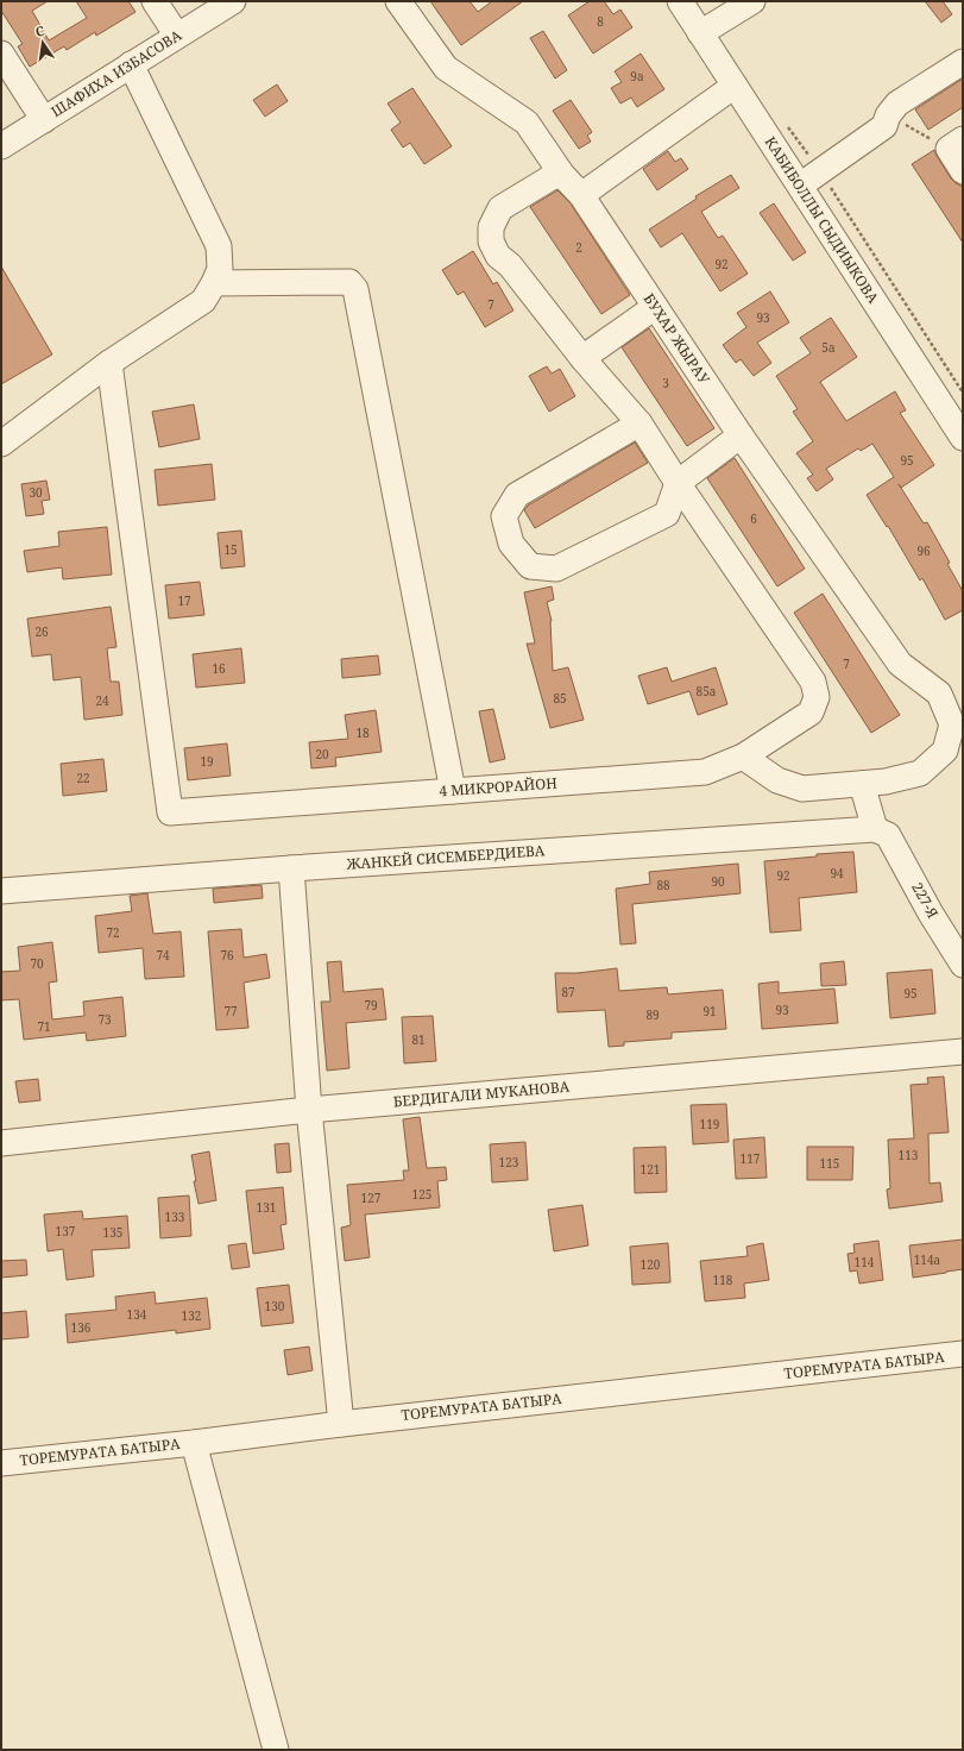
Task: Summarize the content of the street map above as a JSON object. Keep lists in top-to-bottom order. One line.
{"streets":{"street":["ШАФИХА ИЗБАСОВА","КАБИБОЛЛЫ СЫДИЫКОВА","БУХАР ЖЫРАУ","4 МИКРОРАЙОН","ЖАНКЕЙ СИСЕМБЕРДИЕВА","227-Я","БЕРДИГАЛИ МУКАНОВА","ТОРЕМУРАТА БАТЫРА"]},"crossings":[["БУХАР ЖЫРАУ","227-Я"],["ЖАНКЕЙ СИСЕМБЕРДИЕВА","227-Я"]],"house_numbers":["8","9а","2","92","7","93","5а","3","95","30","6","15","96","17","26","7","16","85а","85","24","18","20","19","22","94","92","90","88","72","74","76","70","87","95","79","93","77","91","89","73","71","81","119","113","117","123","115","121","125","127","131","133","137","135","114а","114","120","118","130","134","132","136"],"north":"top"}
